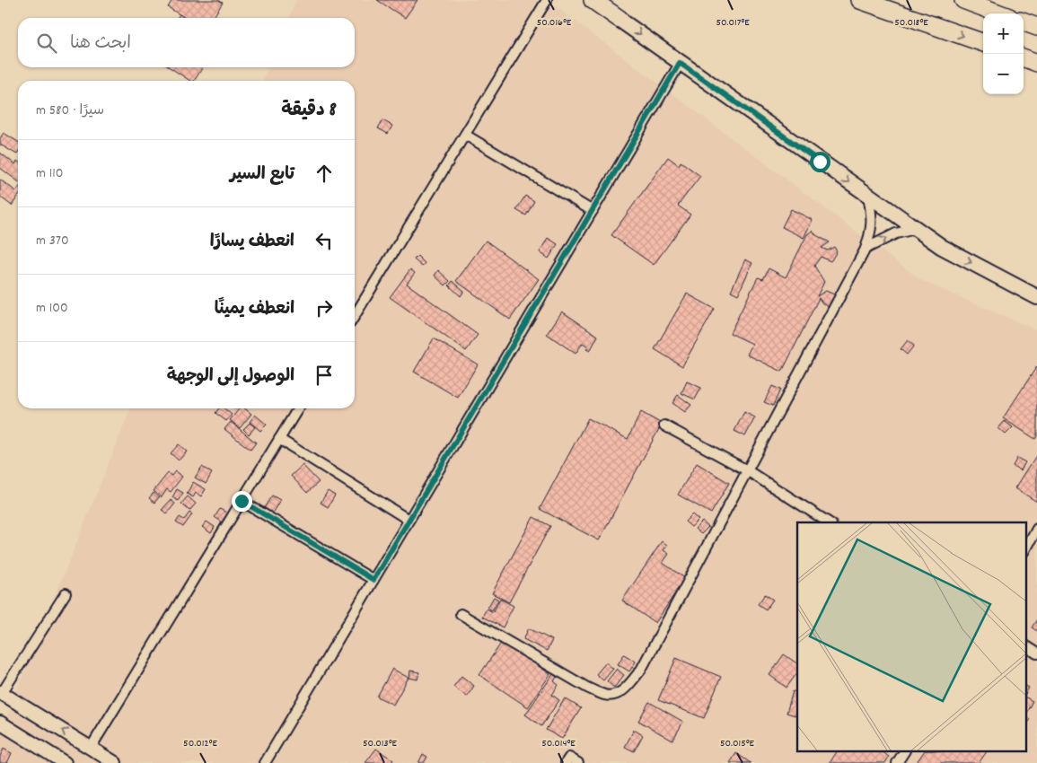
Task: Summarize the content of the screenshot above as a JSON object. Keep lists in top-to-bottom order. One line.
{"page":{"map_buttons":["+","−"],"search":"ابحث هنا","heading":["8 دقيقة","سيرًا · 580 m"],"list":[["تابع السير","110 m"],["انعطف يسارًا","370 m"],["انعطف يمينًا","100 m"],"الوصول إلى الوجهة"]},"coordinates":["50.017°E","50.018°E","50.016°E","50.012°E","50.013°E","50.014°E","50.015°E"]}
